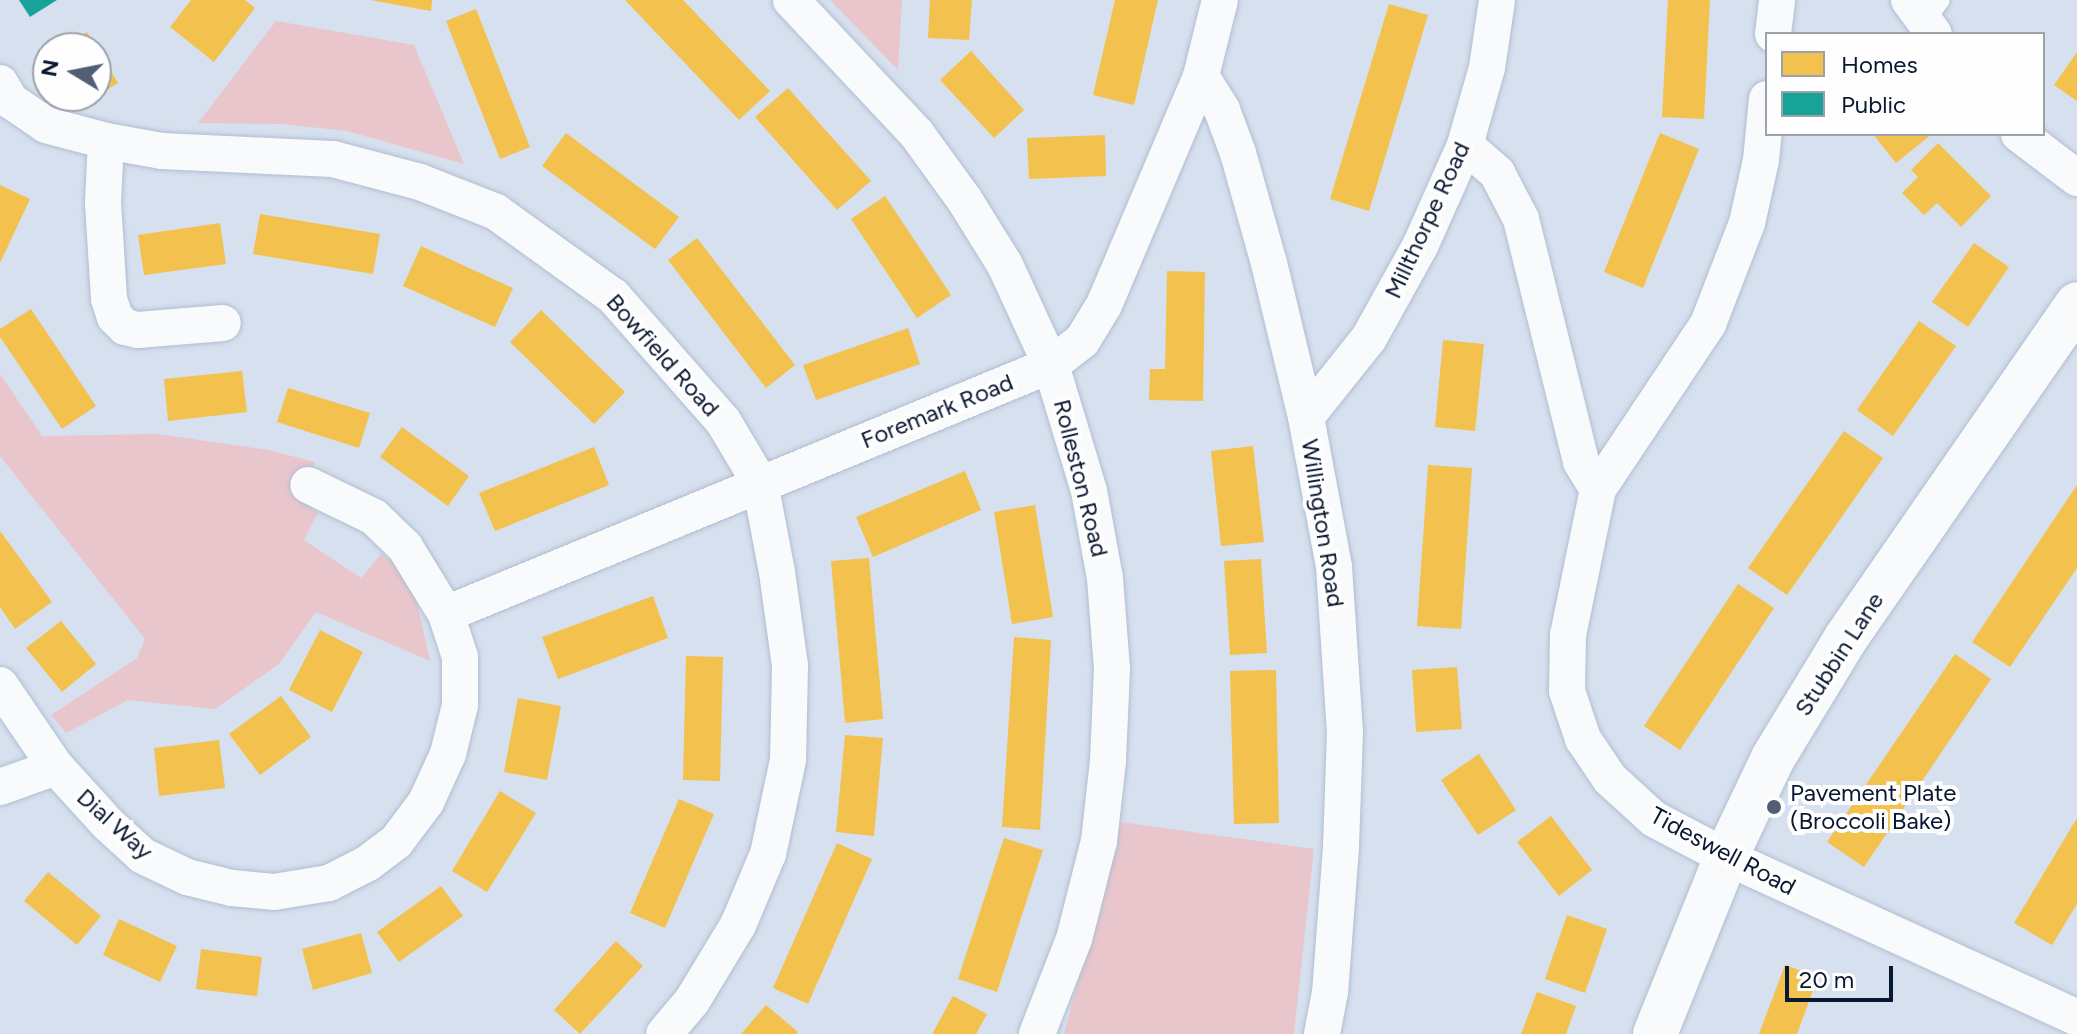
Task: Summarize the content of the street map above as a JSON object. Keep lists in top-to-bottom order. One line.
{"streets":{"main road":["Stubbin Lane"],"street":["Millthorpe Road","Bowfield Road","Foremark Road","Rolleston Road","Willington Road","Dial Way","Tideswell Road"]},"crossings":[["Millthorpe Road","Willington Road"],["Bowfield Road","Foremark Road"],["Foremark Road","Rolleston Road"],["Foremark Road","Willington Road"],["Foremark Road","Dial Way"],["Stubbin Lane","Tideswell Road"]],"places":["Pavement Plate (Broccoli Bake)"],"legend":["Homes","Public"],"scale_bar":"20 m","north":"left"}
